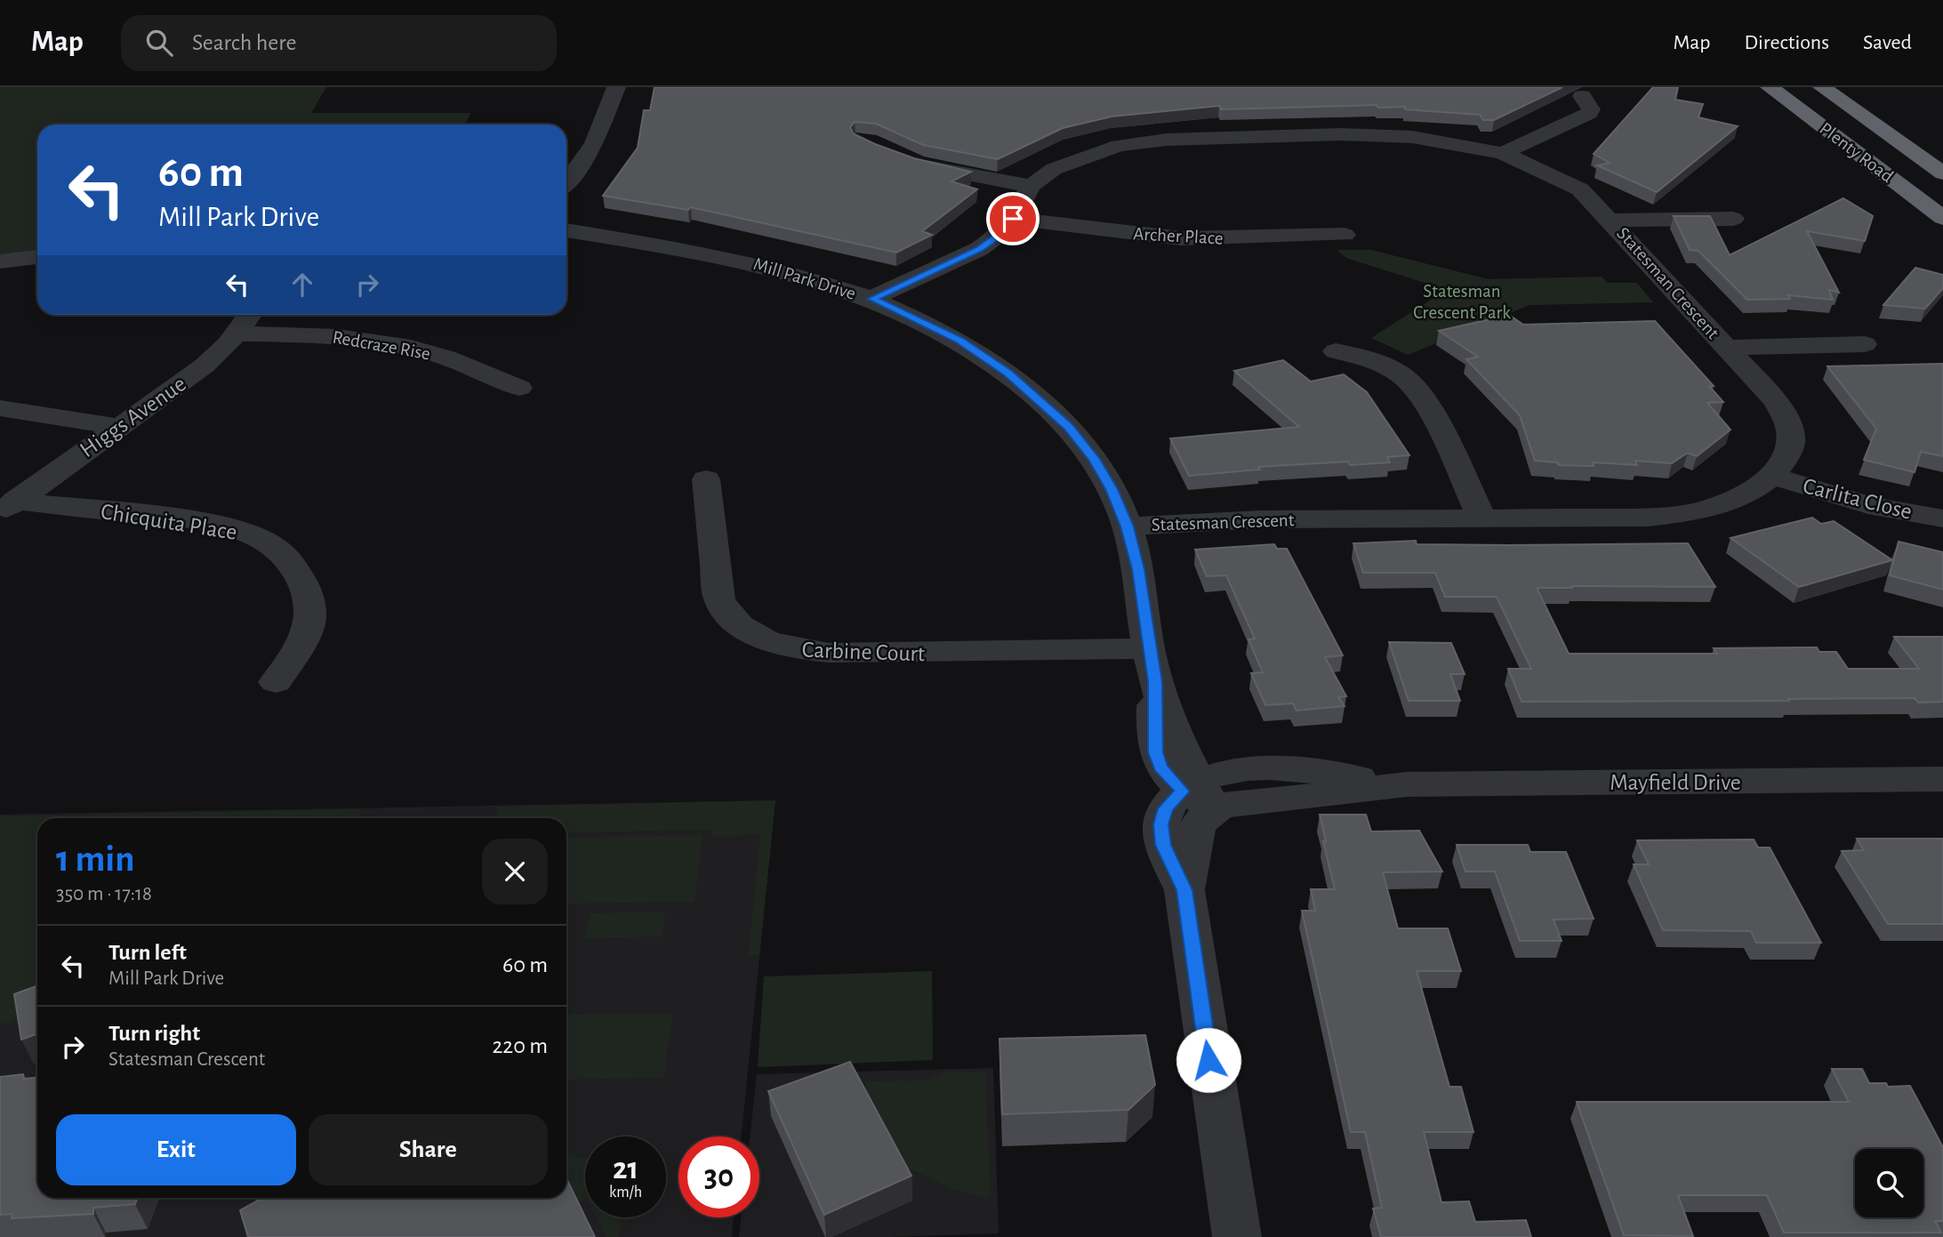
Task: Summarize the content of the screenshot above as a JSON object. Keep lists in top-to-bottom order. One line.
{"streets":{"highway":["Plenty Road"],"street":["Archer Place","Mill Park Drive","Statesman Crescent","Redcraze Rise","Higgs Avenue","Carlita Close","Chicquita Place","Carbine Court","Mayfield Drive"]},"crossings":[["Archer Place","Statesman Crescent"],["Mill Park Drive","Statesman Crescent"],["Mill Park Drive","Carbine Court"],["Mill Park Drive","Mayfield Drive"],["Statesman Crescent","Carlita Close"],["Redcraze Rise","Higgs Avenue"],["Higgs Avenue","Chicquita Place"]],"parks":["Statesman Crescent Park"],"page":{"header":"Map","search":"Search here","nav":["Map","Directions","Saved"],"turn":["60 m","Mill Park Drive"],"heading":["1 min","350 m · 17:18"],"list":[{"name":"Turn left","note":"Mill Park Drive","value":"60 m"},{"name":"Turn right","note":"Statesman Crescent","value":"220 m"}],"buttons":["Exit","Share"],"speed":"21 km/h","limit":"30"}}
